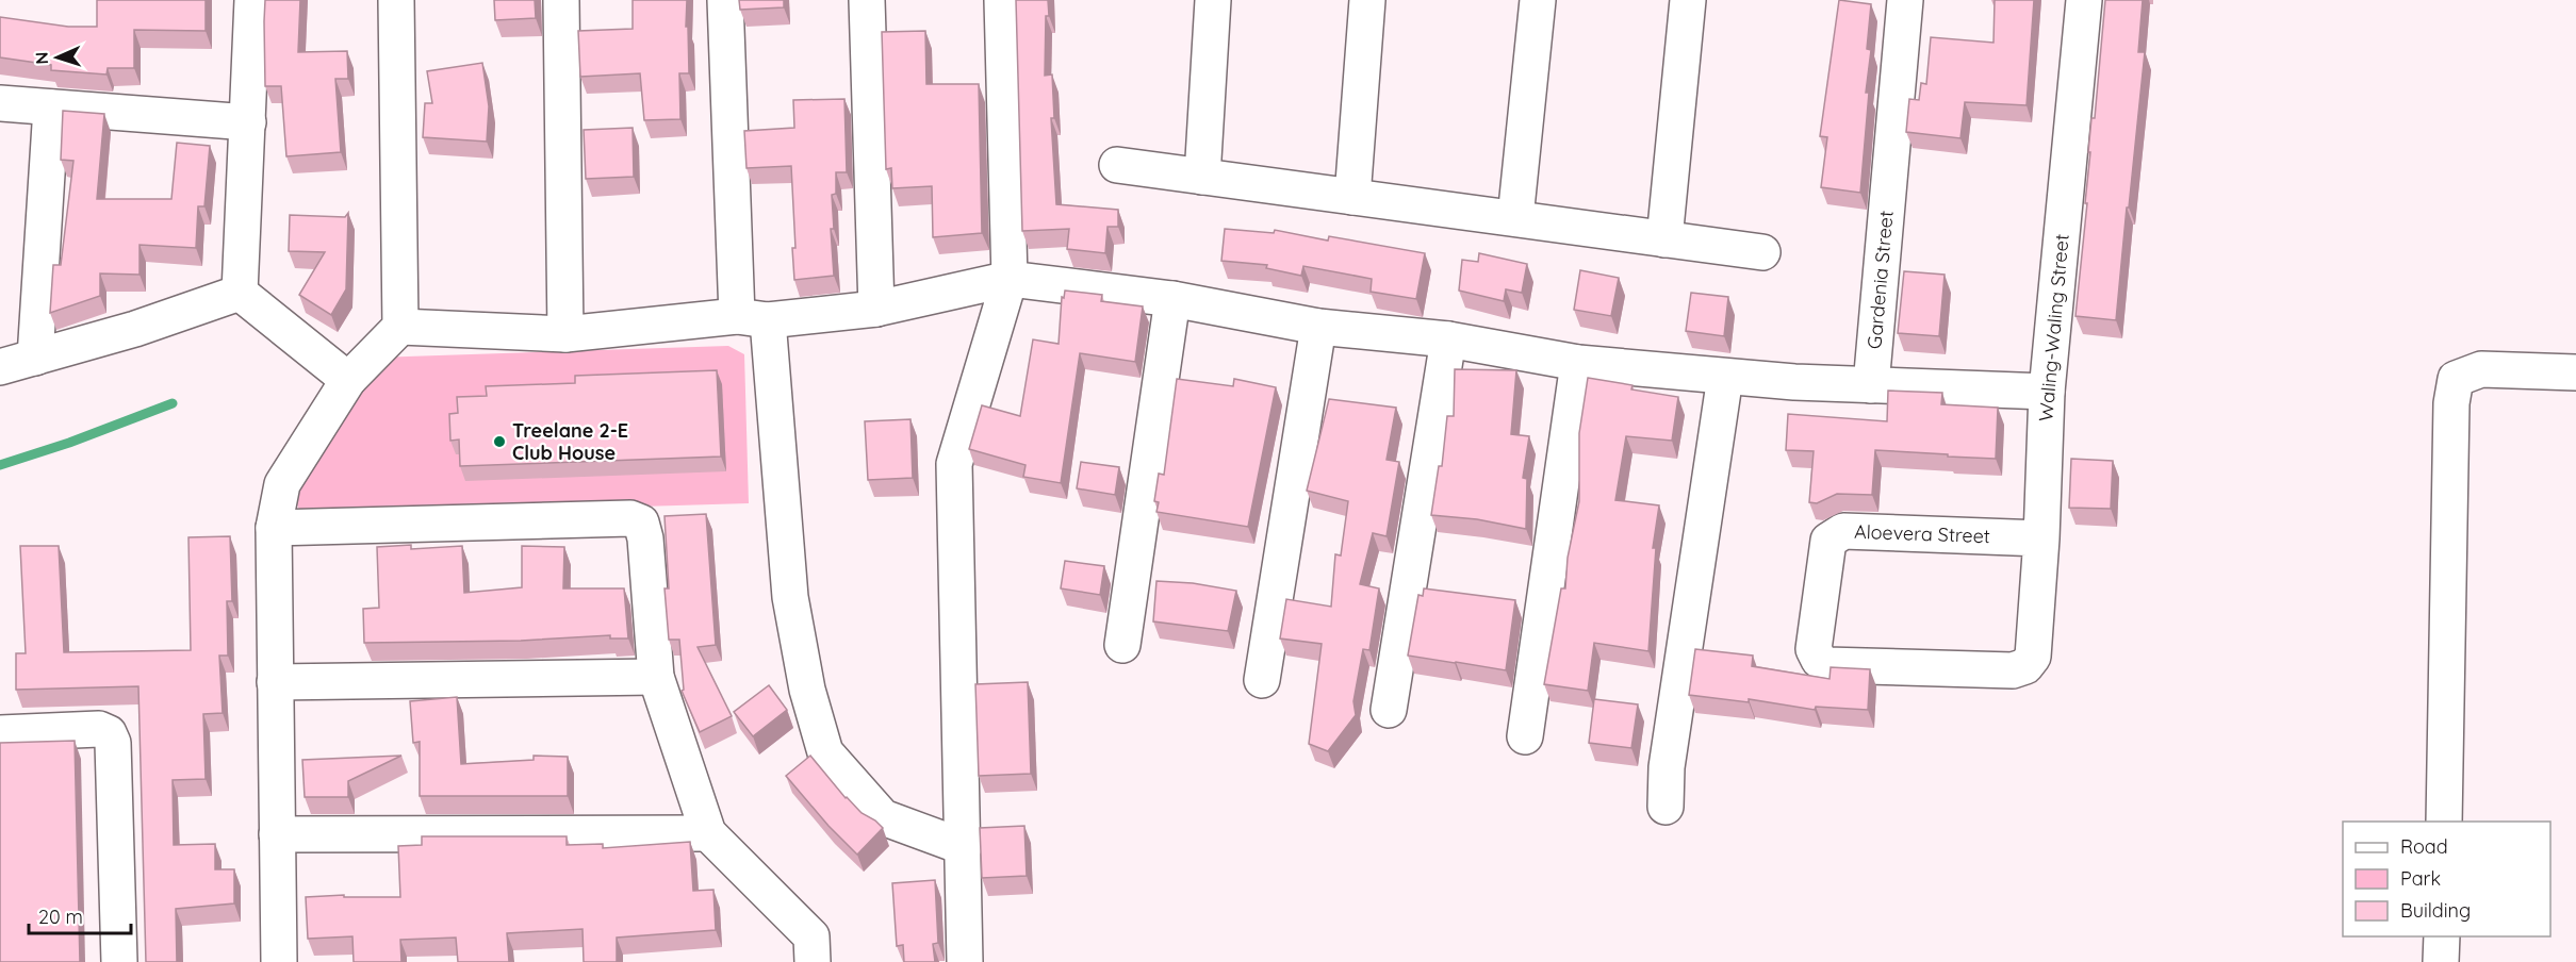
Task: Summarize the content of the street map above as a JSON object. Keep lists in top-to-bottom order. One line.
{"streets":{"street":["Gardenia Street","Waling-Waling Street","Aloevera Street"]},"crossings":[["Waling-Waling Street","Aloevera Street"]],"places":["Treelane 2-E Club House"],"legend":["Road","Park","Building"],"scale_bar":"20 m","north":"left"}
